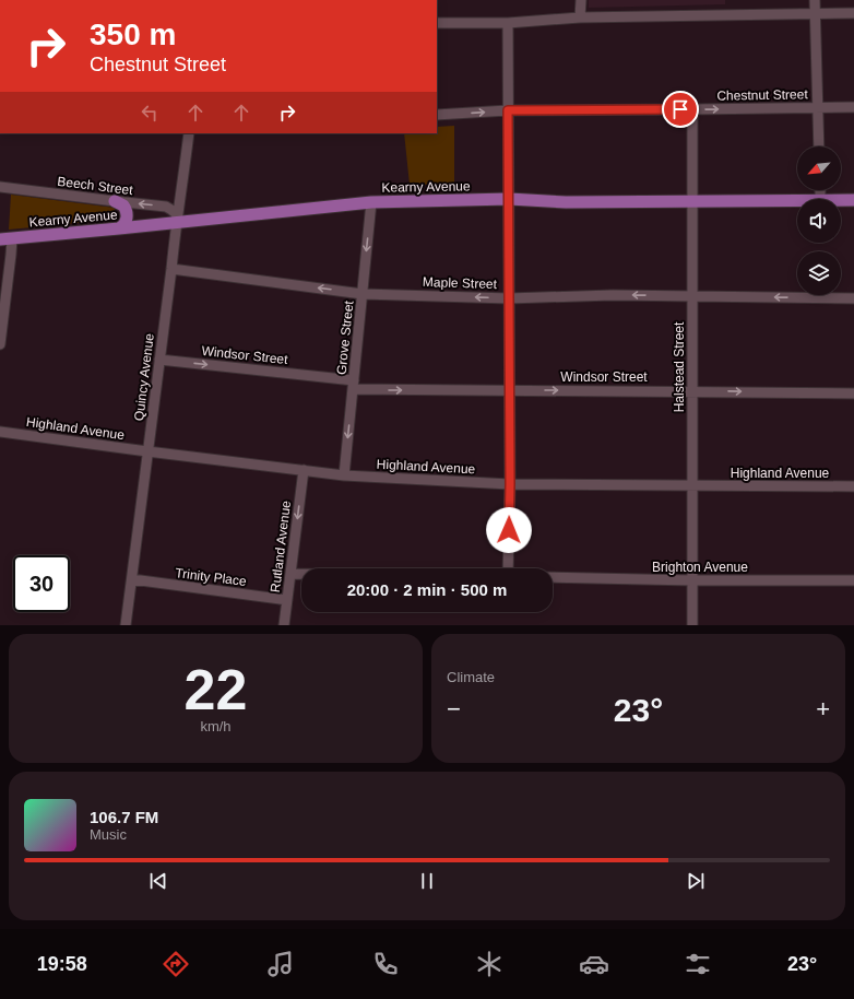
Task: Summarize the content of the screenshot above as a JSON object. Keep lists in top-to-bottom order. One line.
{"streets":{"main road":["Kearny Avenue"],"street":["Chestnut Street","Beech Street","Maple Street","Grove Street","Windsor Street","Halstead Street","Quincy Avenue","Highland Avenue","Rutland Avenue","Brighton Avenue","Trinity Place"]},"crossings":[["Chestnut Street","Halstead Street"],["Beech Street","Kearny Avenue"],["Beech Street","Quincy Avenue"],["Kearny Avenue","Grove Street"],["Kearny Avenue","Halstead Street"],["Kearny Avenue","Quincy Avenue"],["Maple Street","Grove Street"],["Maple Street","Halstead Street"],["Maple Street","Quincy Avenue"],["Grove Street","Windsor Street"],["Grove Street","Highland Avenue"],["Windsor Street","Halstead Street"],["Windsor Street","Quincy Avenue"],["Halstead Street","Highland Avenue"],["Halstead Street","Brighton Avenue"],["Quincy Avenue","Highland Avenue"],["Quincy Avenue","Trinity Place"],["Highland Avenue","Rutland Avenue"],["Rutland Avenue","Trinity Place"]],"one_way":["Chestnut Street","Maple Street","Grove Street","Windsor Street","Rutland Avenue"],"north":"bottom left","page":{"turn":["350 m","Chestnut Street"],"limit":"30","trip":"20:00 · 2 min · 500 m","tile":[["22","km/h"],"Climate"],"heat":["−","23°","+"],"song":["106.7 FM","Music"],"tabs":["19:58","23°"]}}
